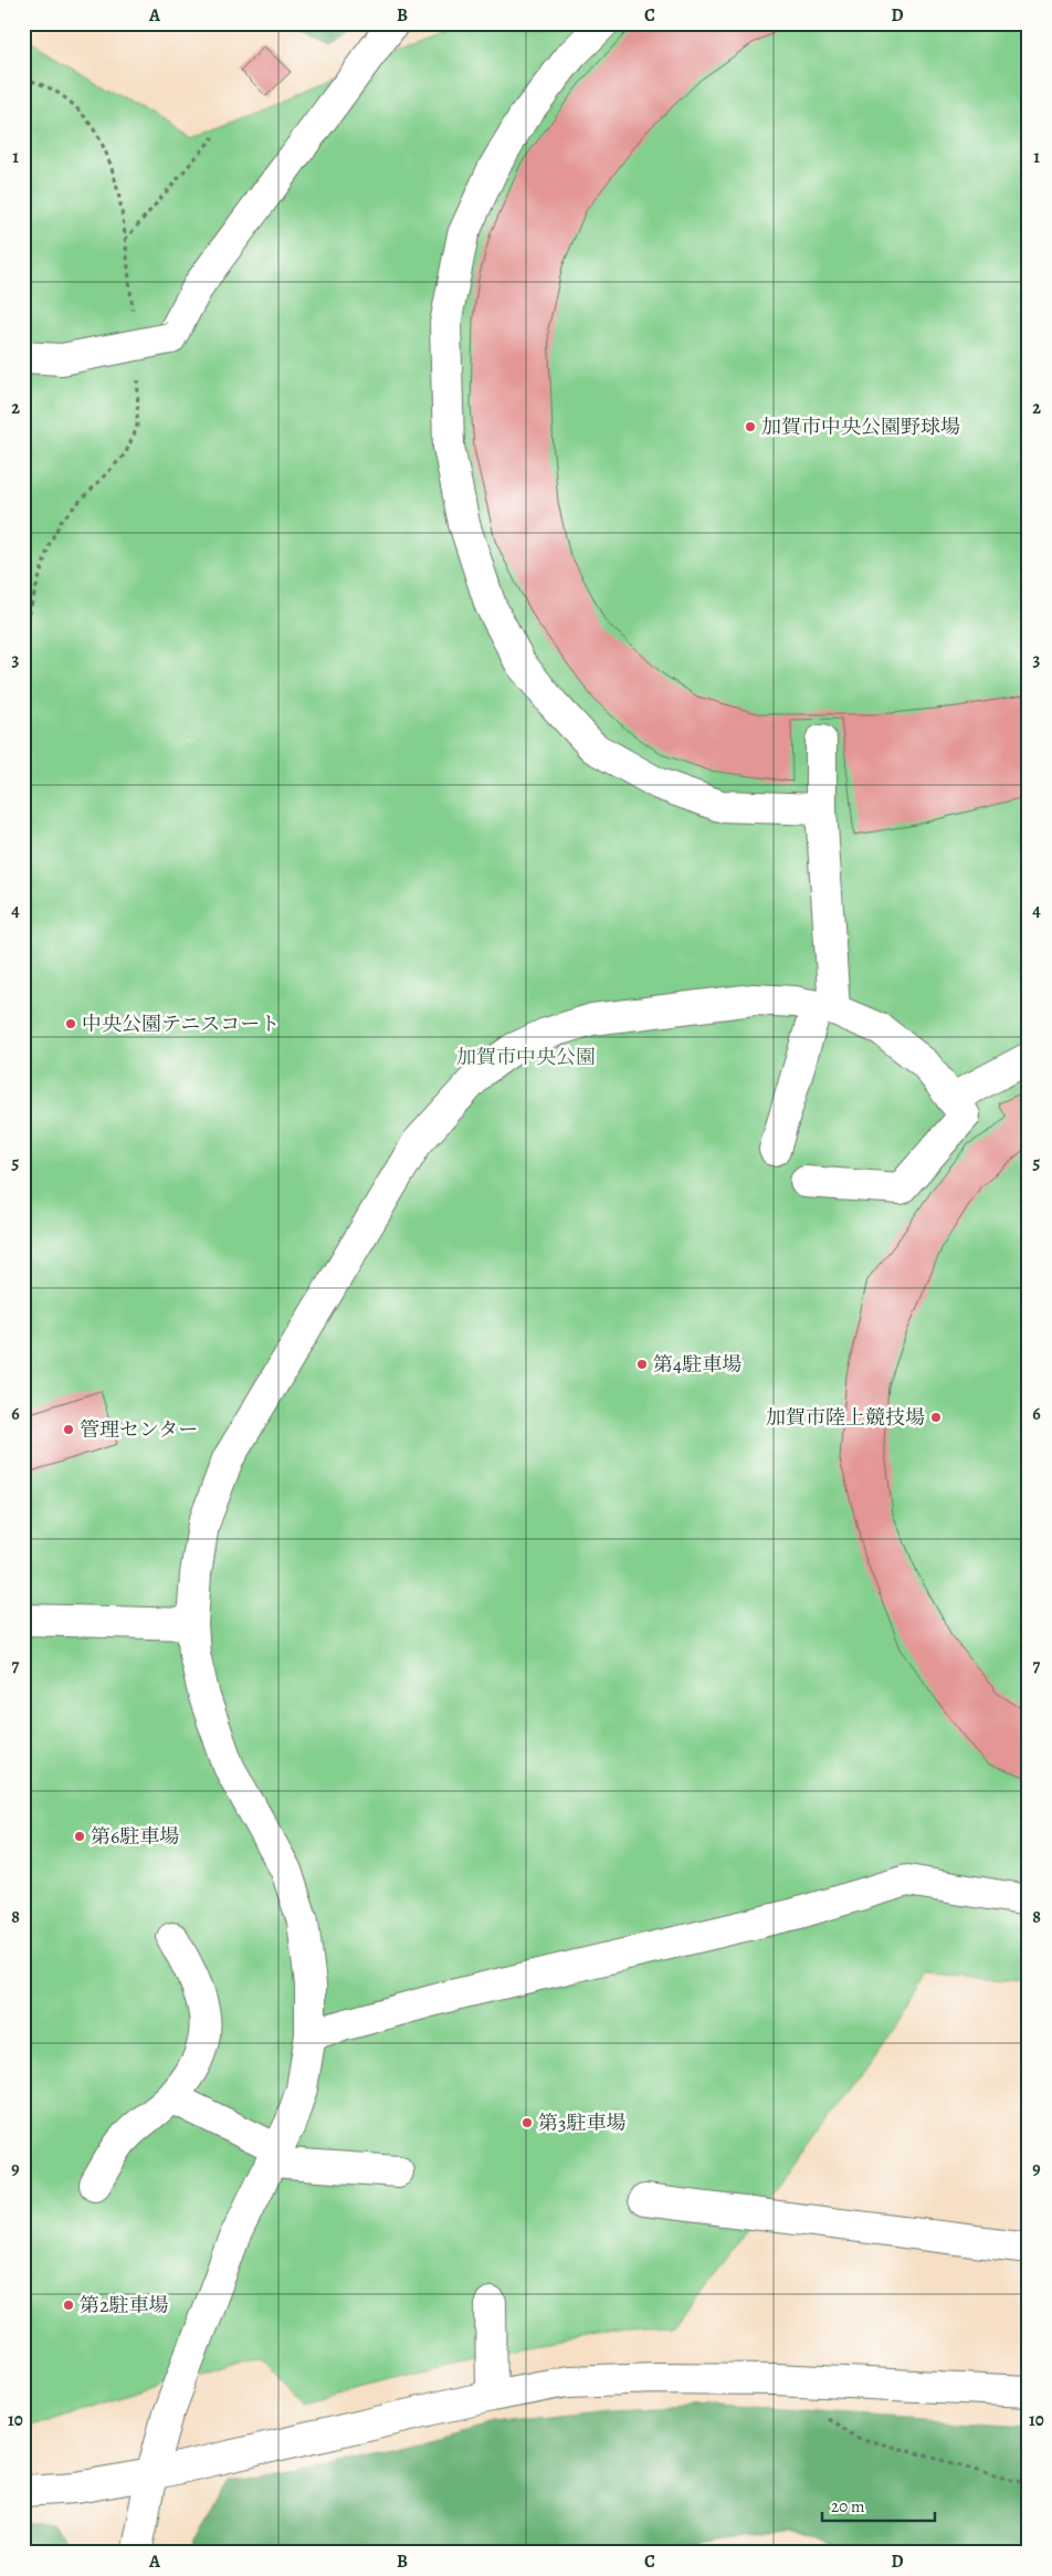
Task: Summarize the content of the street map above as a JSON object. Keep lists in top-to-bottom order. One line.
{"parks":["加賀市中央公園"],"places":["加賀市中央公園野球場","中央公園テニスコート","第4駐車場","加賀市陸上競技場","管理センター","第6駐車場","第3駐車場","第2駐車場"],"scale_bar":"20 m","grid":{"columns":["A","B","C","D"],"rows":["1","2","3","4","5","6","7","8","9","10"]}}
